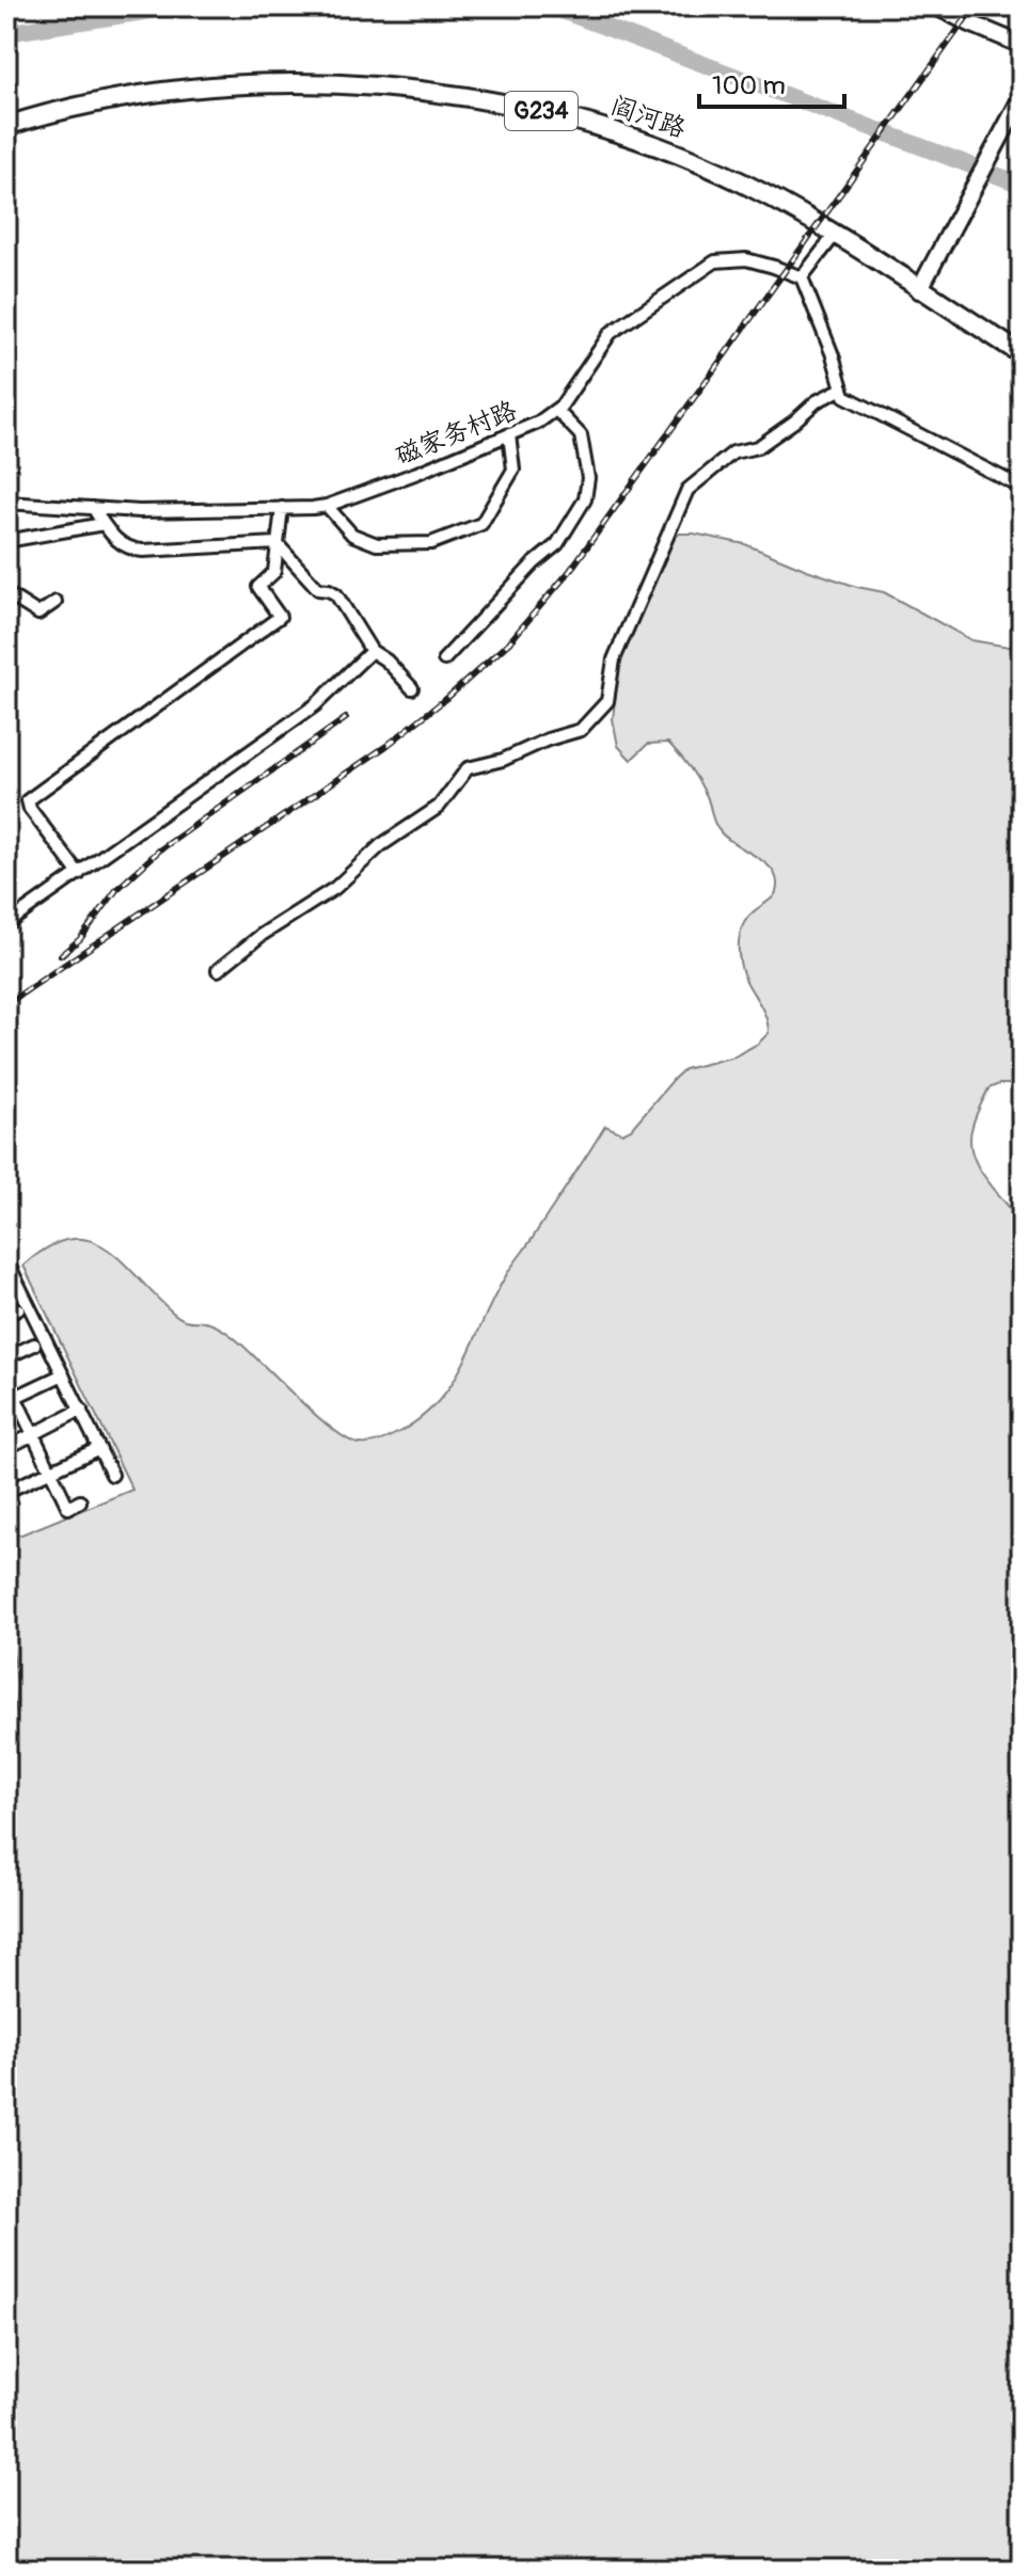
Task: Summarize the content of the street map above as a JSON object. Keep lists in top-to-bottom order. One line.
{"streets":{"highway":["G234","阎河路"],"street":["磁家务村路"]},"scale_bar":"100 m"}
